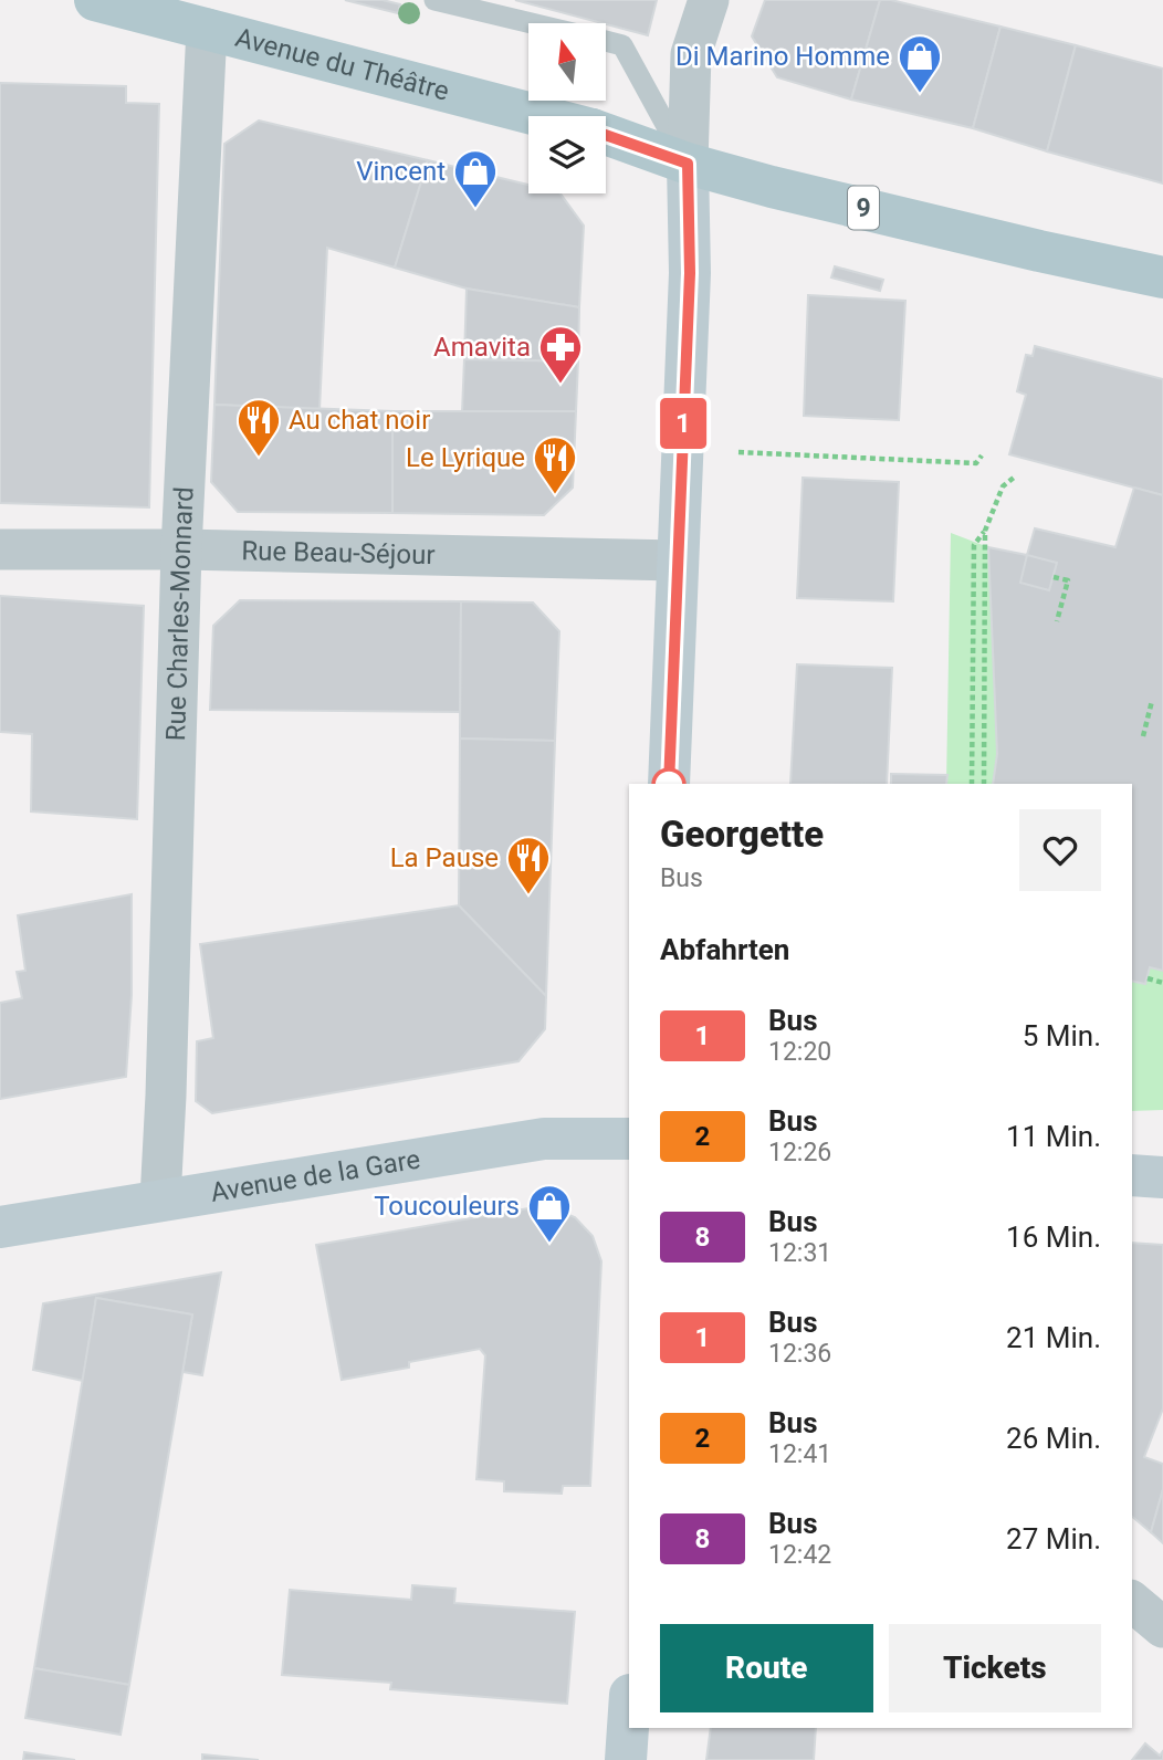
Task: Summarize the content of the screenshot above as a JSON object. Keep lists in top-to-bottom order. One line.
{"streets":{"main road":["Avenue du Théâtre","9"],"street":["Rue Beau-Séjour","Rue Charles-Monnard","Avenue de la Gare"]},"crossings":[["Avenue du Théâtre","9"],["Avenue du Théâtre","Rue Charles-Monnard"],["Rue Beau-Séjour","Rue Charles-Monnard"],["Rue Charles-Monnard","Avenue de la Gare"]],"places":{"shop":["Di Marino Homme","Vincent","Toucouleurs"],"pharmacy":["Amavita"],"restaurant":["Au chat noir","Le Lyrique","La Pause"]},"lines":["bus line 1"],"north":"top","page":{"on_map":"1","heading":[["Georgette","Bus"],"Abfahrten"],"list":[{"mark":"1","name":"Bus","note":"12:20","value":"5 Min."},{"mark":"2","name":"Bus","note":"12:26","value":"11 Min."},{"mark":"8","name":"Bus","note":"12:31","value":"16 Min."},{"mark":"1","name":"Bus","note":"12:36","value":"21 Min."},{"mark":"2","name":"Bus","note":"12:41","value":"26 Min."},{"mark":"8","name":"Bus","note":"12:42","value":"27 Min."}],"buttons":["Route","Tickets"]}}
